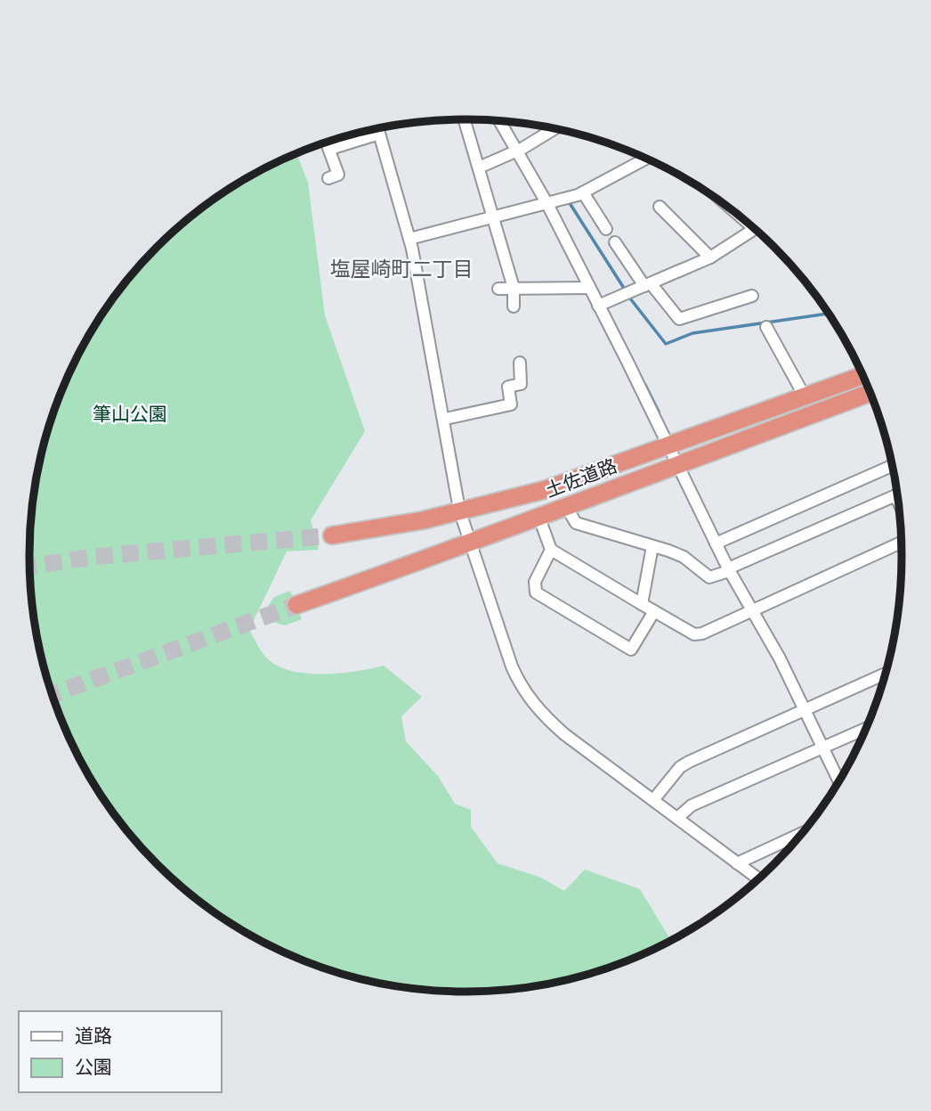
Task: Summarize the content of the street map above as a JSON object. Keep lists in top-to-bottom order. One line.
{"streets":{"highway":["土佐道路"]},"districts":["塩屋崎町二丁目"],"parks":["筆山公園"],"legend":["道路","公園"]}
